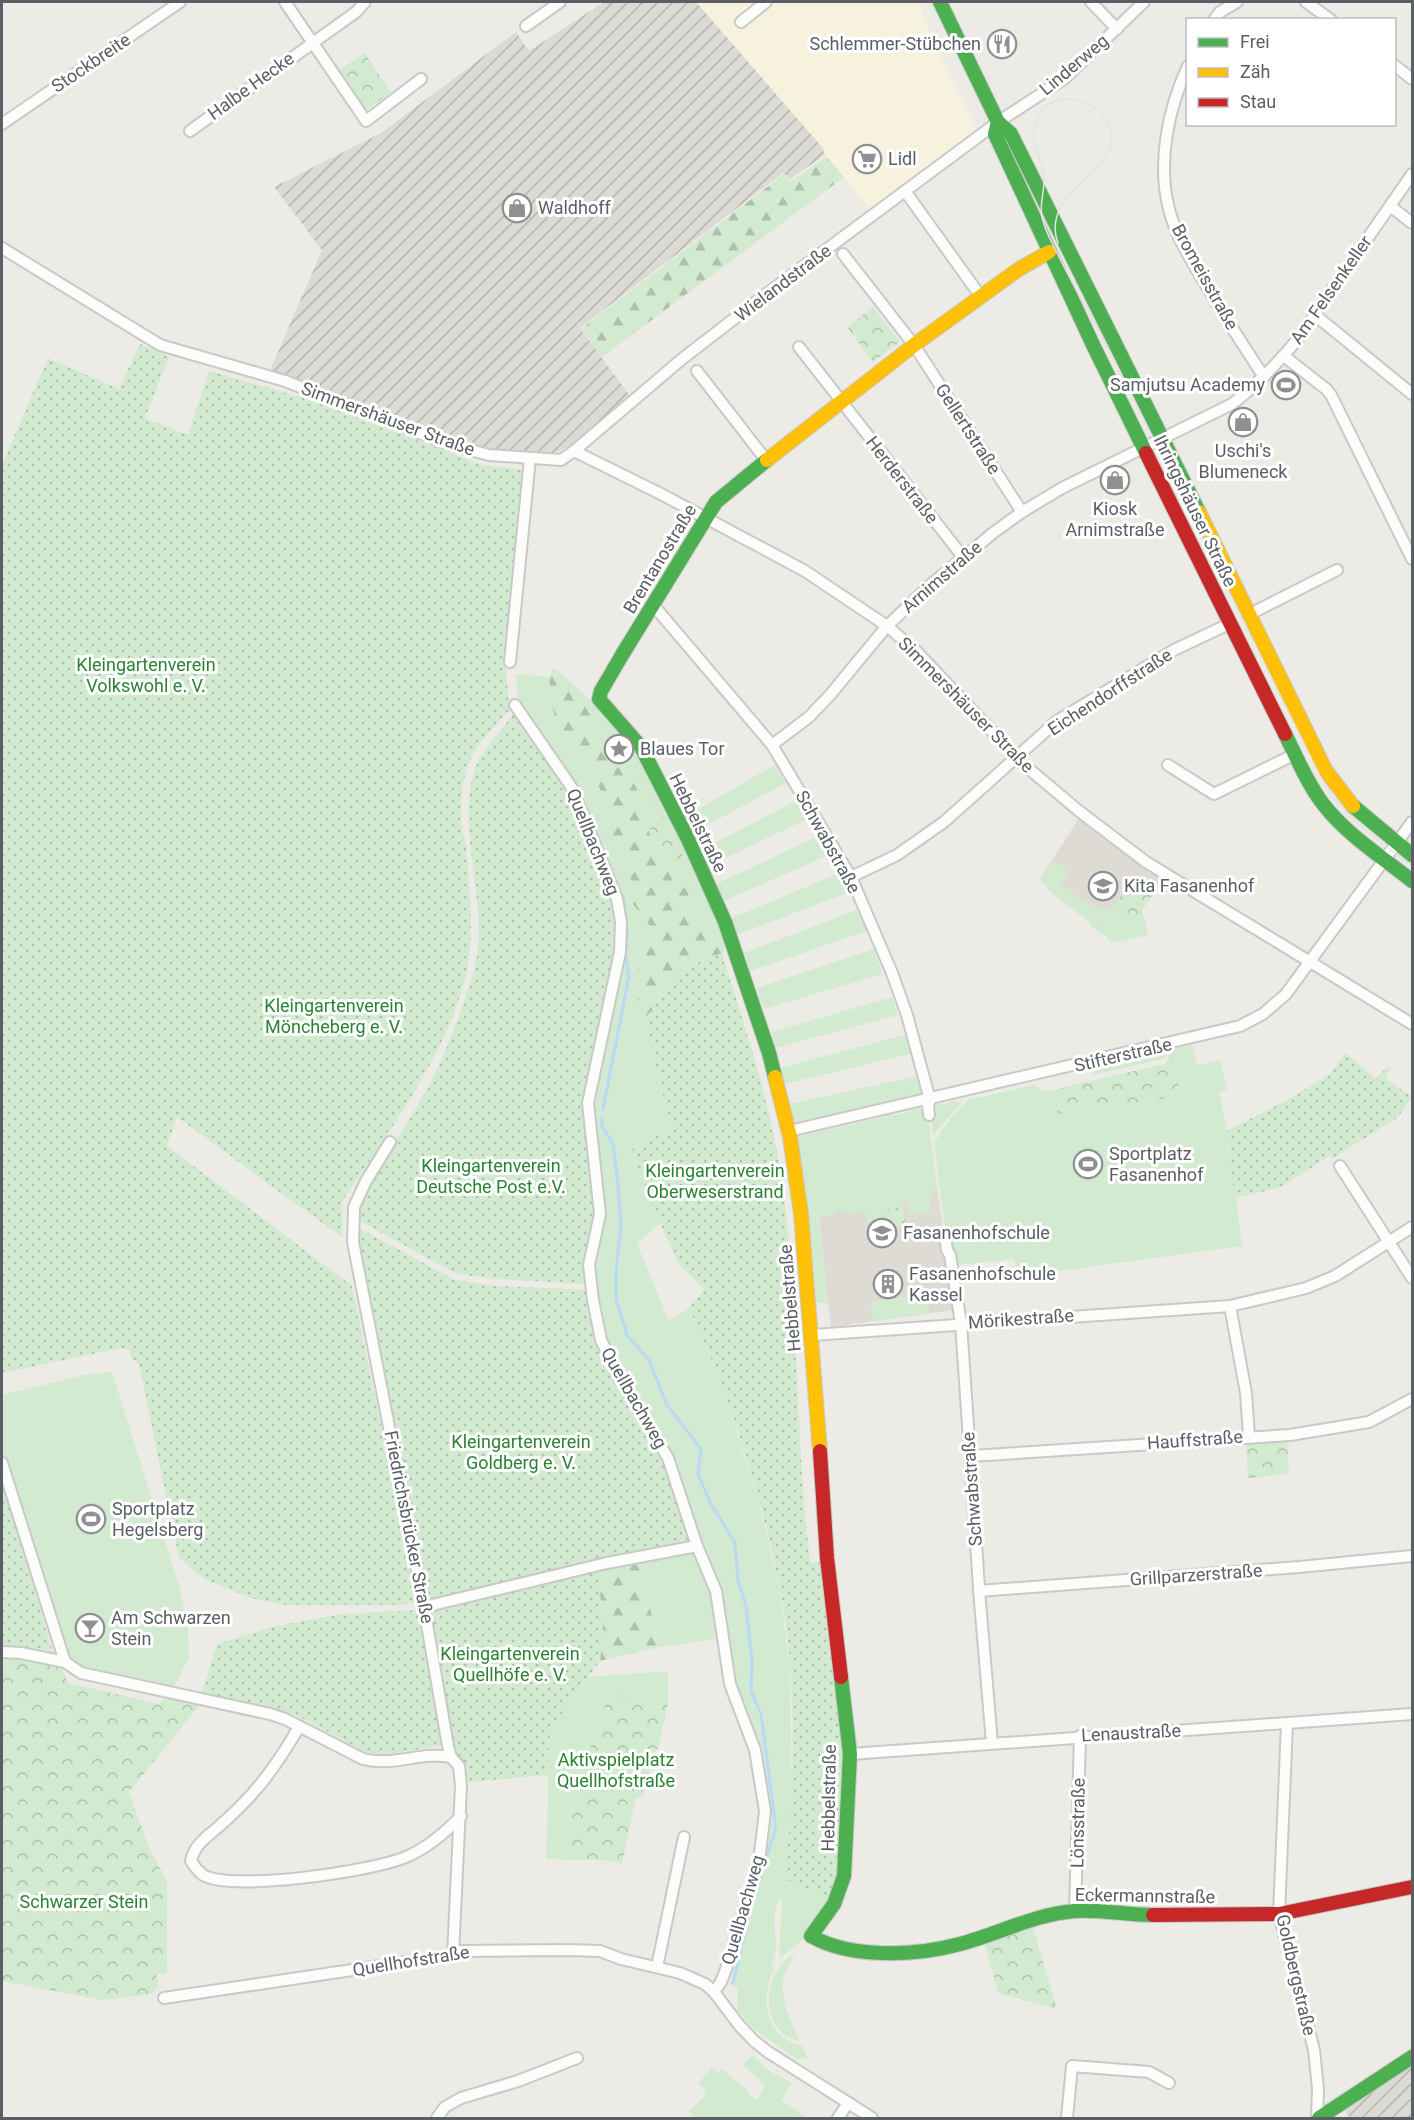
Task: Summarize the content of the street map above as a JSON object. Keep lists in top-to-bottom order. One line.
{"streets":{"street":["Stockbreite","Linderweg","Halbe Hecke","Bromeisstraße","Wielandstraße","Am Felsenkeller","Simmershäuser Straße","Gellertstraße","Herderstraße","Ihringshäuser Straße","Brentanostraße","Arnimstraße","Eichendorffstraße","Hebbelstraße","Quellbachweg","Schwabstraße","Stifterstraße","Mörikestraße","Hauffstraße","Friedrichsbrücker Straße","Grillparzerstraße","Lenaustraße","Lönsstraße","Eckermannstraße","Quellhofstraße","Goldbergstraße"]},"crossings":[["Linderweg","Wielandstraße"],["Linderweg","Ihringshäuser Straße"],["Bromeisstraße","Am Felsenkeller"],["Wielandstraße","Simmershäuser Straße"],["Wielandstraße","Ihringshäuser Straße"],["Am Felsenkeller","Ihringshäuser Straße"],["Am Felsenkeller","Arnimstraße"],["Simmershäuser Straße","Brentanostraße"],["Simmershäuser Straße","Arnimstraße"],["Simmershäuser Straße","Eichendorffstraße"],["Simmershäuser Straße","Stifterstraße"],["Gellertstraße","Brentanostraße"],["Gellertstraße","Arnimstraße"],["Herderstraße","Brentanostraße"],["Herderstraße","Arnimstraße"],["Ihringshäuser Straße","Brentanostraße"],["Ihringshäuser Straße","Arnimstraße"],["Ihringshäuser Straße","Eichendorffstraße"],["Ihringshäuser Straße","Stifterstraße"],["Brentanostraße","Hebbelstraße"],["Brentanostraße","Schwabstraße"],["Arnimstraße","Schwabstraße"],["Eichendorffstraße","Schwabstraße"],["Hebbelstraße","Stifterstraße"],["Hebbelstraße","Mörikestraße"],["Hebbelstraße","Lenaustraße"],["Hebbelstraße","Eckermannstraße"],["Quellbachweg","Quellhofstraße"],["Schwabstraße","Stifterstraße"],["Schwabstraße","Mörikestraße"],["Schwabstraße","Hauffstraße"],["Schwabstraße","Grillparzerstraße"],["Schwabstraße","Lenaustraße"],["Friedrichsbrücker Straße","Quellhofstraße"],["Lenaustraße","Lönsstraße"],["Lenaustraße","Goldbergstraße"],["Lönsstraße","Eckermannstraße"],["Eckermannstraße","Goldbergstraße"]],"parks":["Kleingartenverein Volkswohl e. V.","Kleingartenverein Möncheberg e. V.","Kleingartenverein Deutsche Post e.V.","Kleingartenverein Oberweserstrand","Kleingartenverein Goldberg e. V.","Kleingartenverein Quellhöfe e. V.","Aktivspielplatz Quellhofstraße","Schwarzer Stein"],"places":{"restaurant":["Schlemmer-Stübchen"],"supermarket":["Lidl"],"shop":["Waldhoff","Uschi's Blumeneck","Kiosk Arnimstraße"],"sports":["Samjutsu Academy","Sportplatz Fasanenhof","Sportplatz Hegelsberg"],"place":["Blaues Tor"],"school or university":["Kita Fasanenhof","Fasanenhofschule"],"building":["Fasanenhofschule Kassel"],"bar":["Am Schwarzen Stein"]},"legend":["Frei","Zäh","Stau"]}
